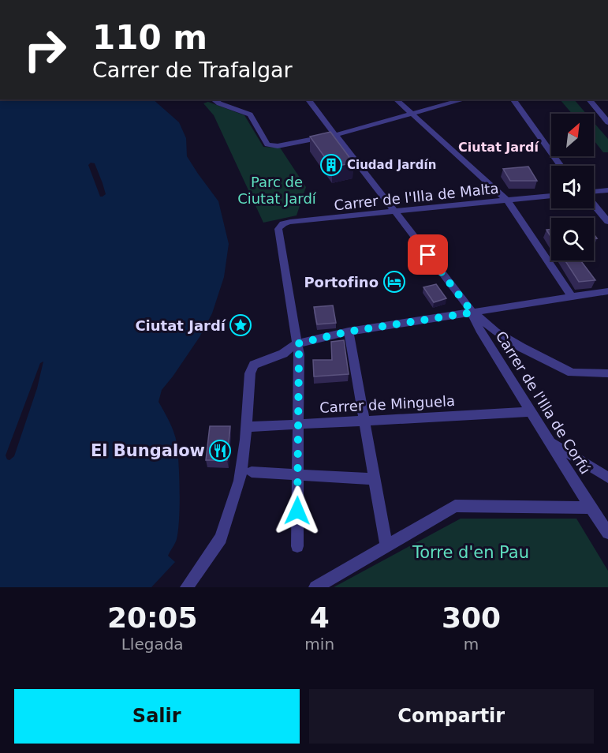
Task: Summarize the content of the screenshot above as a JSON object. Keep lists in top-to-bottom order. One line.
{"streets":{"street":["Carrer de l'Illa de Malta","Carrer de l'Illa de Corfú","Carrer de Minguela"]},"crossings":[["Carrer de l'Illa de Corfú","Carrer de Minguela"]],"districts":["Ciutat Jardí"],"parks":["Parc de Ciutat Jardí","Torre d'en Pau"],"places":{"building":["Ciudad Jardín"],"hotel":["Portofino"],"place":["Ciutat Jardí"],"restaurant":["El Bungalow"]},"north":"top right","page":{"turn":["110 m","Carrer de Trafalgar"],"eta":["20:05","Llegada","4","min","300","m"],"buttons":["Salir","Compartir"]}}
